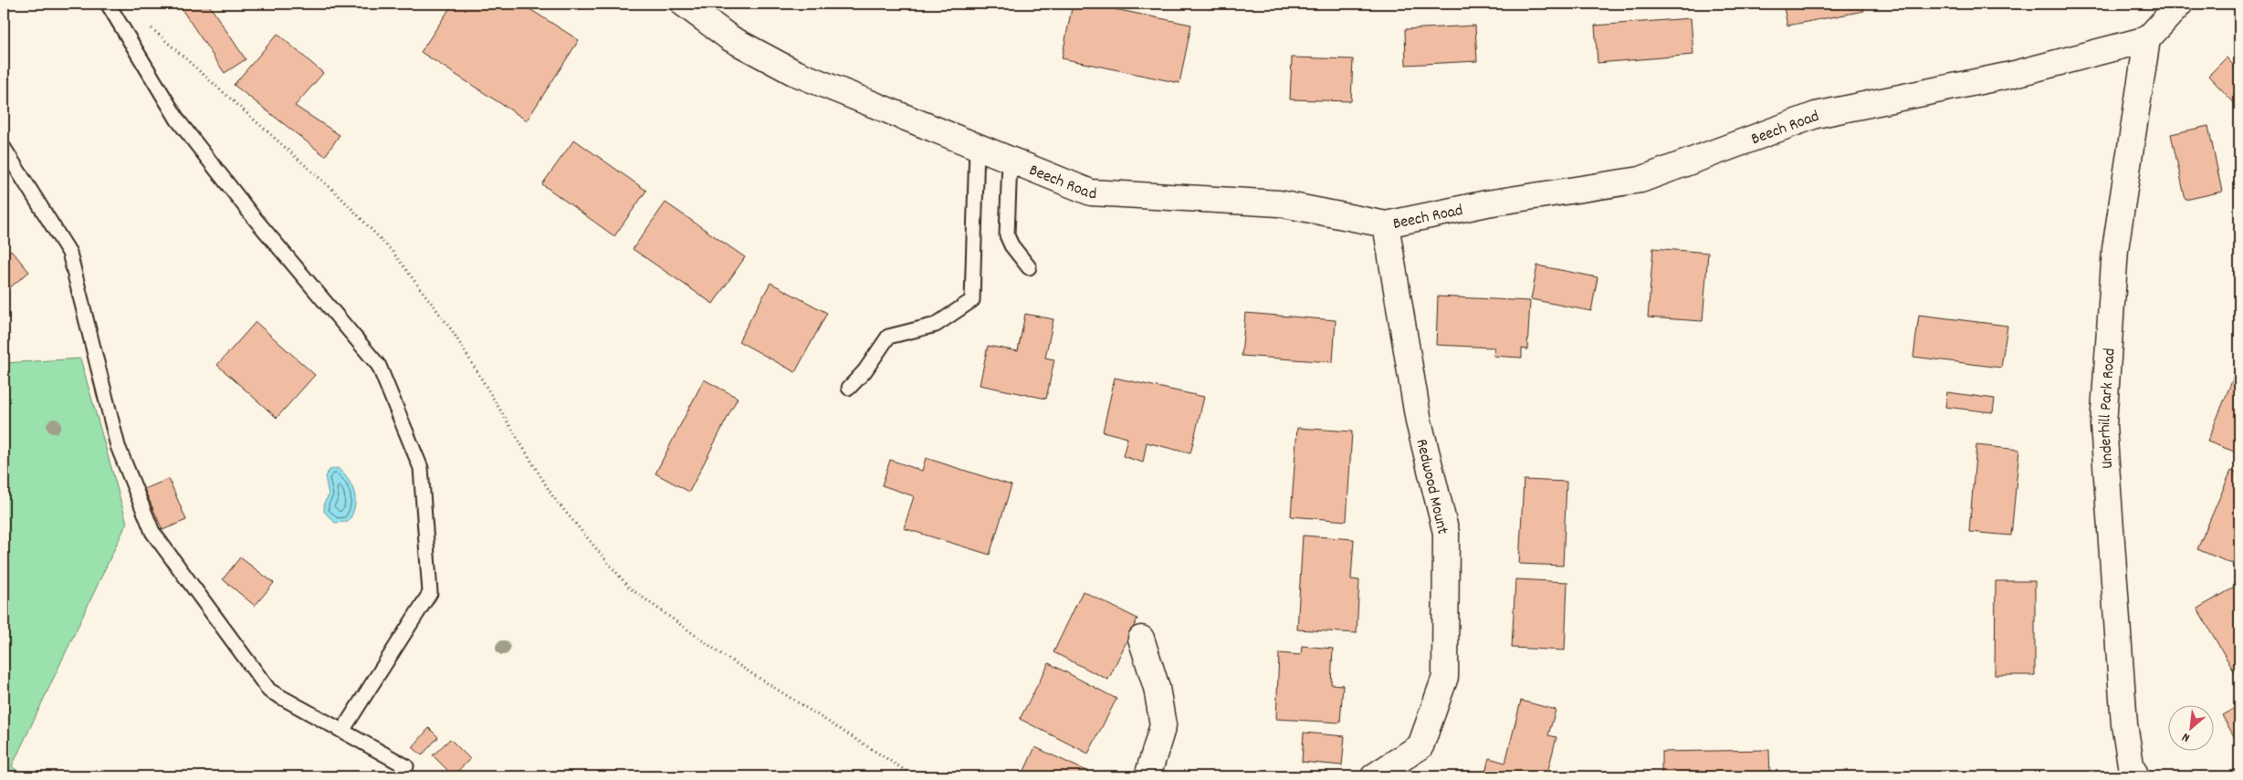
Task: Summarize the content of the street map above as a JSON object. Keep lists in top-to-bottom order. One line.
{"streets":{"street":["Beech Road","Underhill Park Road","Redwood Mount"]},"crossings":[["Beech Road","Underhill Park Road"],["Beech Road","Redwood Mount"]],"north":"bottom left"}
